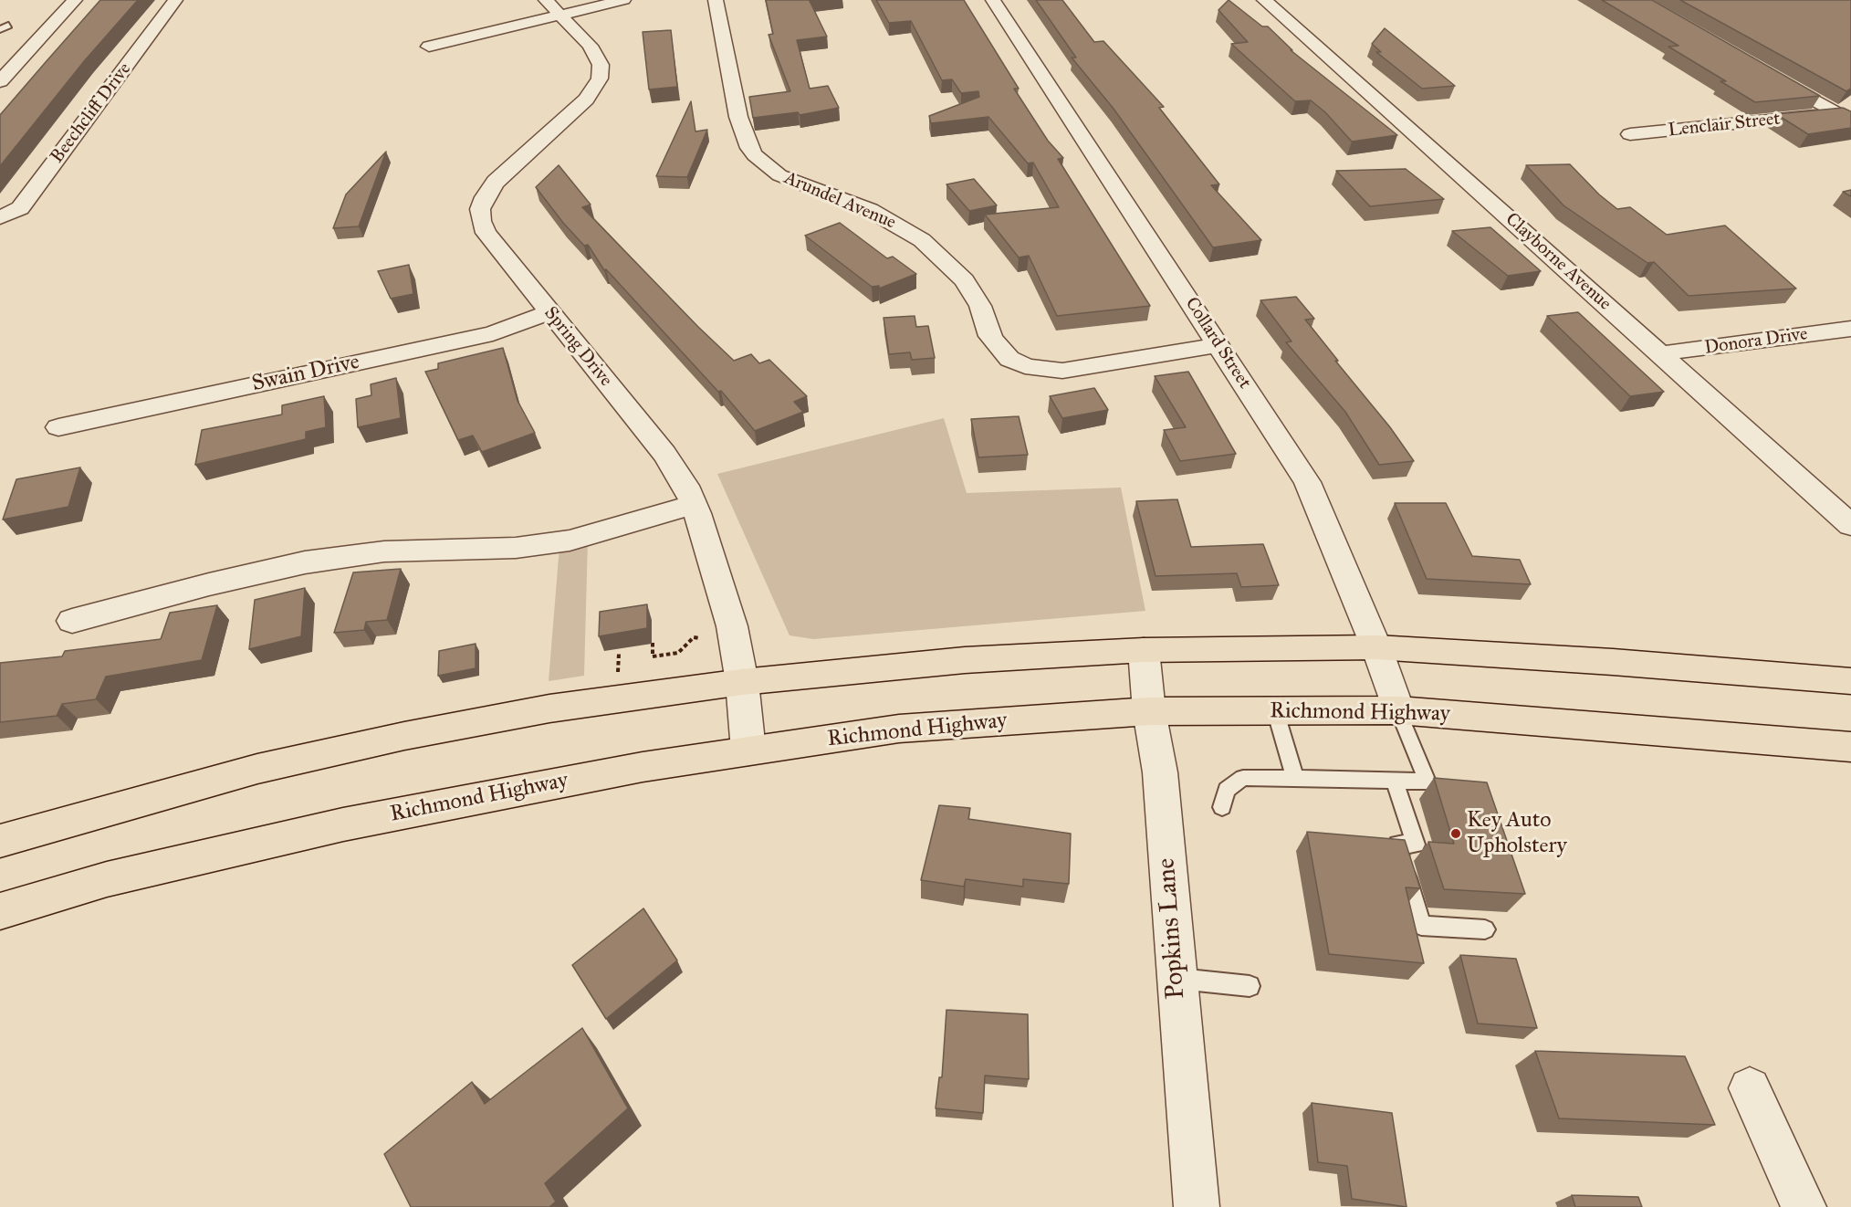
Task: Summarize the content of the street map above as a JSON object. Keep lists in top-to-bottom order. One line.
{"streets":{"highway":["Richmond Highway"],"street":["Beechcliff Drive","Lenclair Street","Arundel Avenue","Clayborne Avenue","Donora Drive","Collard Street","Spring Drive","Swain Drive","Popkins Lane"]},"crossings":[["Arundel Avenue","Collard Street"],["Clayborne Avenue","Donora Drive"],["Collard Street","Richmond Highway"],["Spring Drive","Swain Drive"],["Spring Drive","Richmond Highway"],["Richmond Highway","Popkins Lane"]],"places":["Key Auto Upholstery"]}
